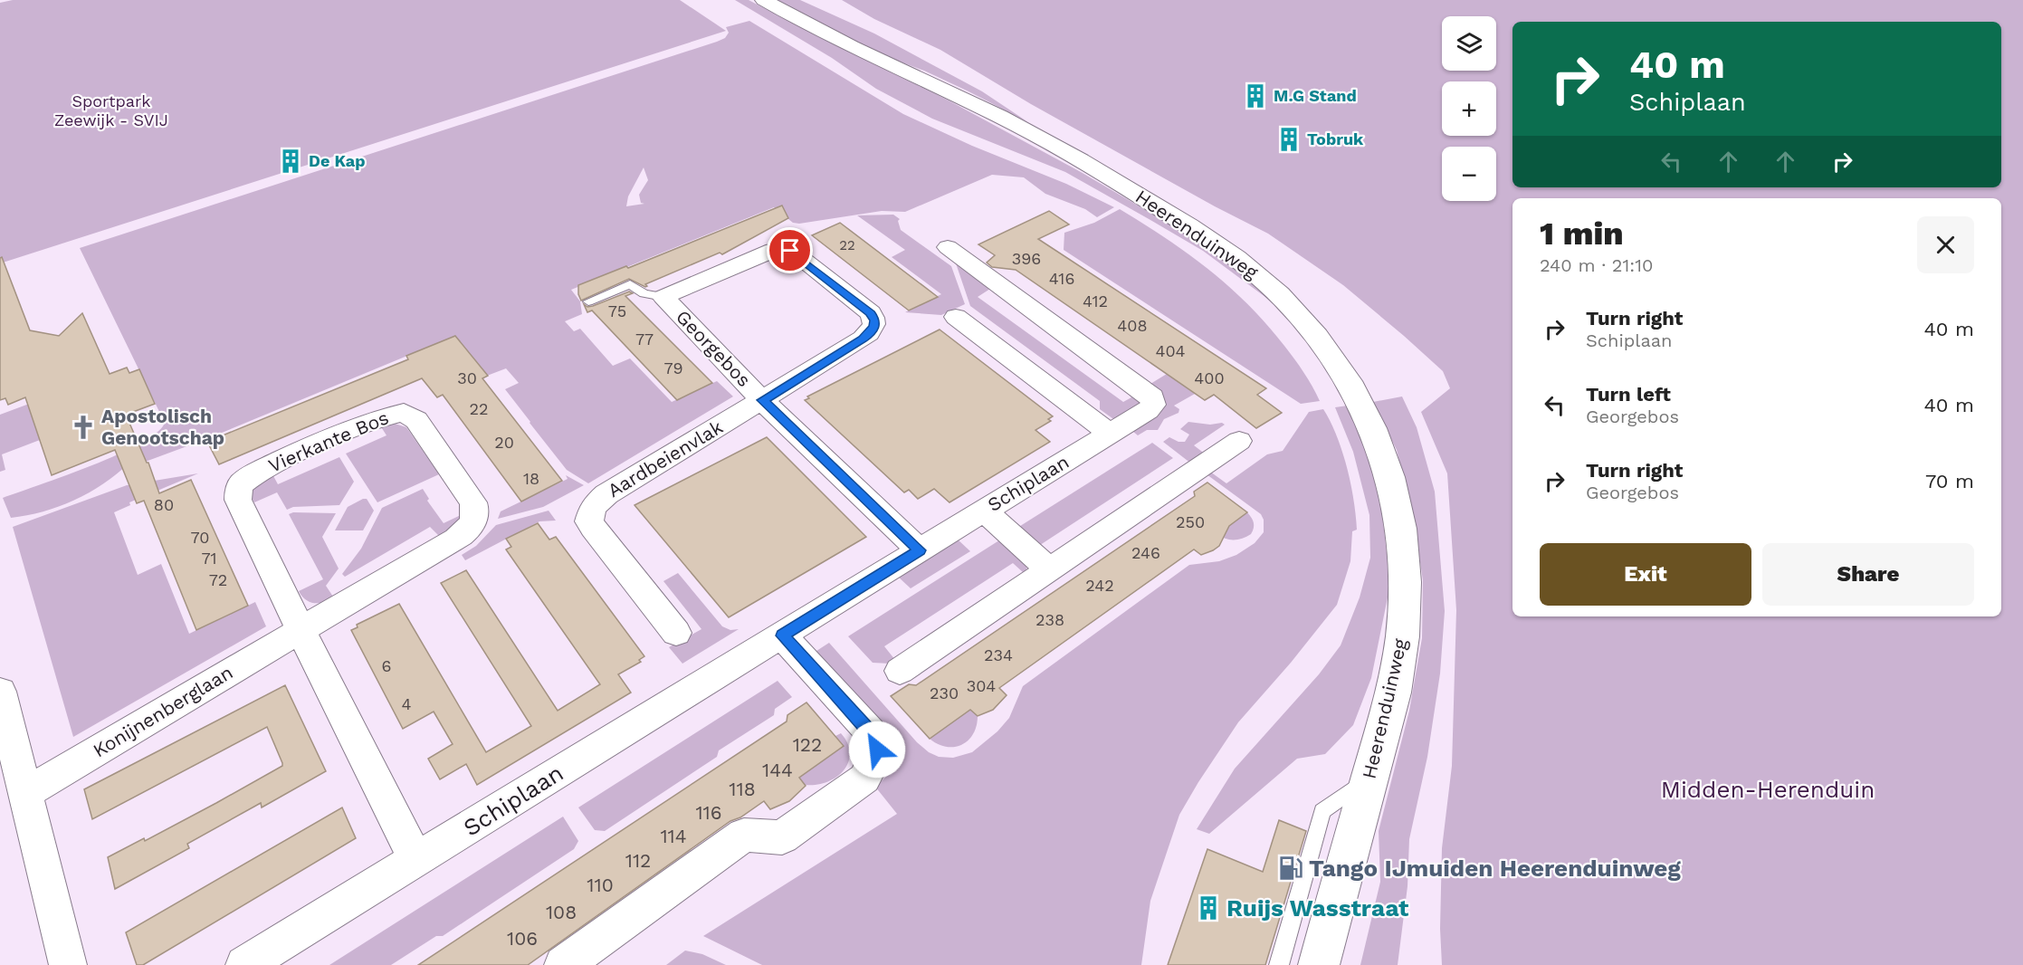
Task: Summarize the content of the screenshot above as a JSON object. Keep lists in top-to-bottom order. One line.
{"streets":{"main road":["Heerenduinweg"],"street":["Georgebos","Vierkante Bos","Aardbeienvlak","Schiplaan","Konijnenberglaan"]},"crossings":[["Georgebos","Aardbeienvlak"],["Georgebos","Schiplaan"],["Vierkante Bos","Schiplaan"],["Vierkante Bos","Konijnenberglaan"]],"parks":["Sportpark Zeewijk - SVIJ","Midden-Herenduin"],"places":{"building":["M.G Stand","Tobruk","De Kap","Ruijs Wasstraat"],"church":["Apostolisch Genootschap"],"fuel station":["Tango IJmuiden Heerenduinweg"]},"house_numbers":["22","396","416","412","75","408","77","404","79","30","400","22","20","18","80","250","70","246","71","72","242","238","234","6","304","230","4","122","144","118","116","114","112","110","108","106"],"page":{"map_buttons":["+","−"],"turn":["40 m","Schiplaan"],"heading":["1 min","240 m · 21:10"],"list":[{"name":"Turn right","note":"Schiplaan","value":"40 m"},{"name":"Turn left","note":"Georgebos","value":"40 m"},{"name":"Turn right","note":"Georgebos","value":"70 m"}],"buttons":["Exit","Share"]}}
